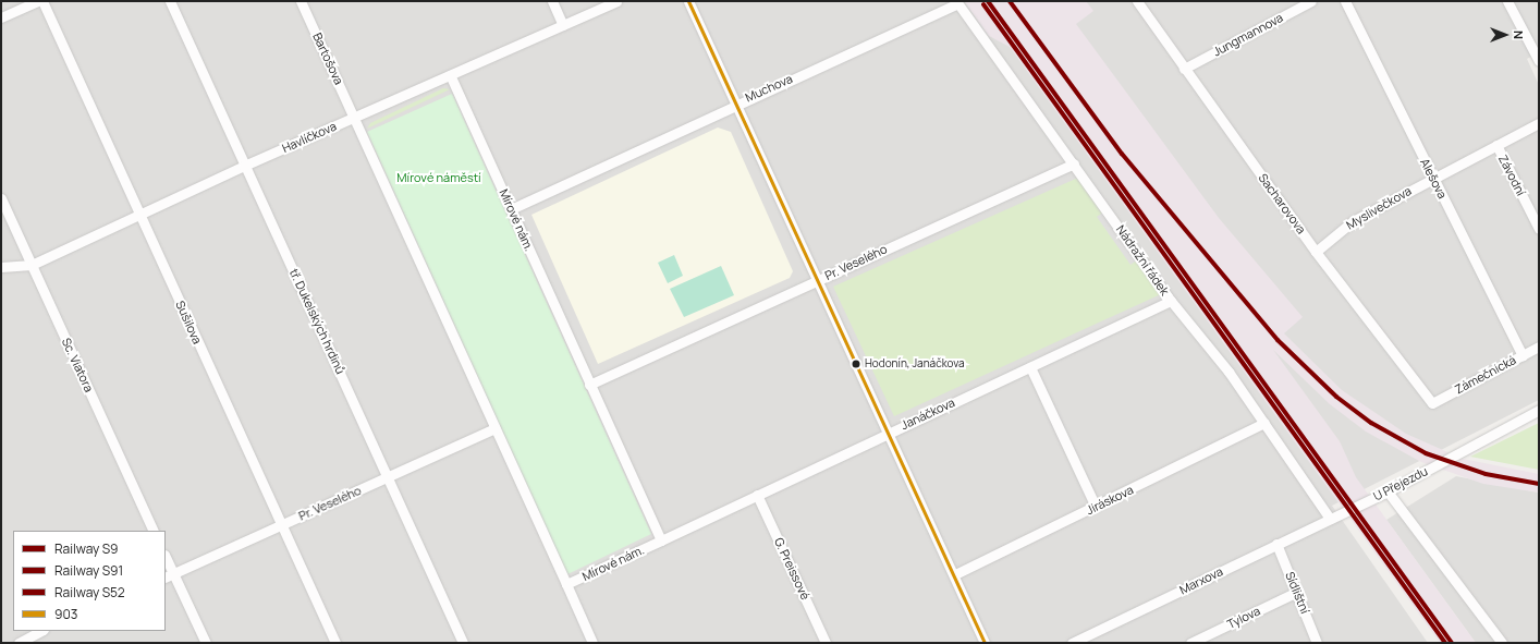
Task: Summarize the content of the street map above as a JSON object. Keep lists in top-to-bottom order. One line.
{"streets":{"street":["Jungmannova","Bartošova","Muchova","Havlíčkova","Závodní","Alešova","Sacharovova","Myslivečkova","Mírové nám.","Nádražní řádek","Pr. Veselého","tř. Dukelských hrdinů","Sušilova","Sc. Viatora","Zámečnická","Janáčkova","U Přejezdu","Jiráskova","G. Preissové","Marxova","Sídlištní","Tylova"]},"crossings":[["Jungmannova","Sacharovova"],["Bartošova","Havlíčkova"],["Muchova","Mírové nám."],["Muchova","Nádražní řádek"],["Havlíčkova","Mírové nám."],["Havlíčkova","tř. Dukelských hrdinů"],["Havlíčkova","Sušilova"],["Havlíčkova","Sc. Viatora"],["Závodní","Myslivečkova"],["Alešova","Myslivečkova"],["Alešova","Zámečnická"],["Sacharovova","Myslivečkova"],["Sacharovova","Zámečnická"],["Mírové nám.","Pr. Veselého"],["Mírové nám.","Janáčkova"],["Nádražní řádek","Pr. Veselého"],["Nádražní řádek","Janáčkova"],["Nádražní řádek","U Přejezdu"],["Nádražní řádek","Jiráskova"],["Nádražní řádek","Marxova"],["Pr. Veselého","tř. Dukelských hrdinů"],["Pr. Veselého","Sušilova"],["Janáčkova","G. Preissové"],["U Přejezdu","Marxova"],["Marxova","Sídlištní"],["Sídlištní","Tylova"]],"parks":["Mírové náměstí"],"places":["Hodonín, Janáčkova"],"lines":["rail line S9","rail line S52","transit line 903","rail line S91"],"legend":["Railway S9","Railway S91","Railway S52","903"],"north":"right"}
